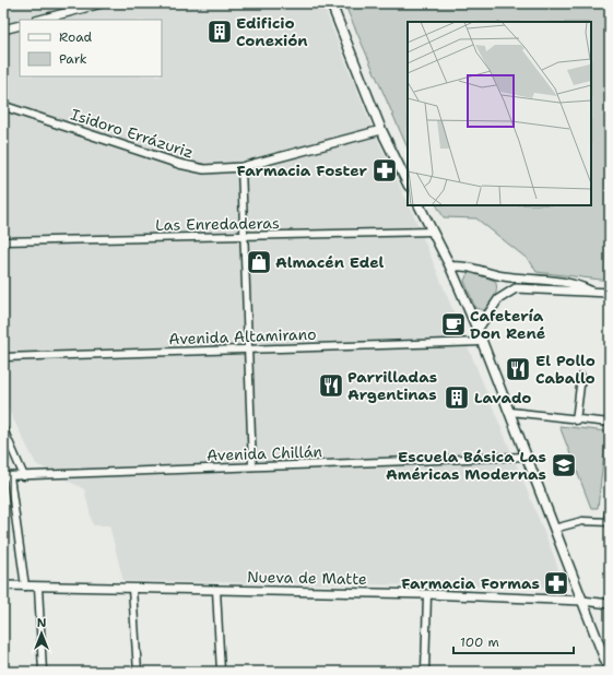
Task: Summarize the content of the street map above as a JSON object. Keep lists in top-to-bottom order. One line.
{"streets":{"street":["Isidoro Errázuriz","Las Enredaderas","Avenida Altamirano","Avenida Chillán","Nueva de Matte"]},"places":{"building":["Edificio Conexión","Lavado"],"pharmacy":["Farmacia Foster","Farmacia Formas"],"shop":["Almacén Edel"],"cafe":["Cafetería Don René"],"restaurant":["El Pollo Caballo","Parrilladas Argentinas"],"school or university":["Escuela Básica Las Américas Modernas"]},"legend":["Road","Park"],"scale_bar":"100 m","north":"top"}
